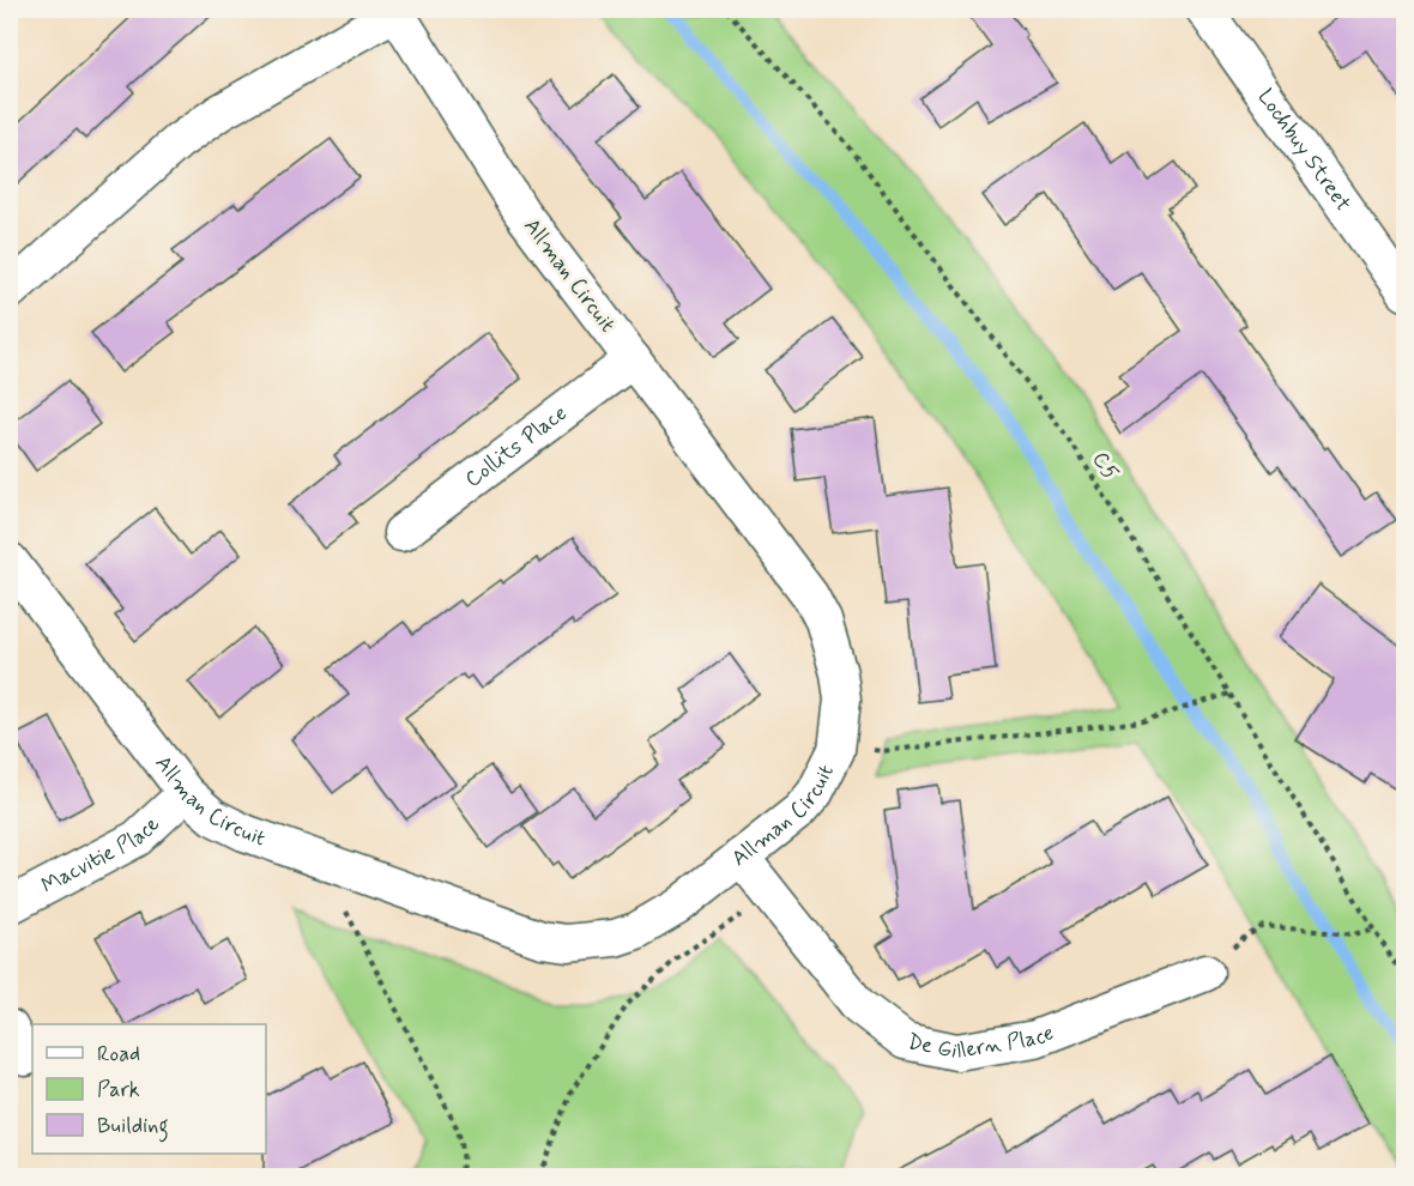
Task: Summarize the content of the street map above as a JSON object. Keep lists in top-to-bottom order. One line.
{"streets":{"street":["Lochbuy Street","Allman Circuit","Collits Place","Macvitie Place","De Gillern Place"],"path":["C5"]},"crossings":[["Allman Circuit","Collits Place"],["Allman Circuit","Macvitie Place"],["Allman Circuit","De Gillern Place"]],"legend":["Road","Park","Building"]}
